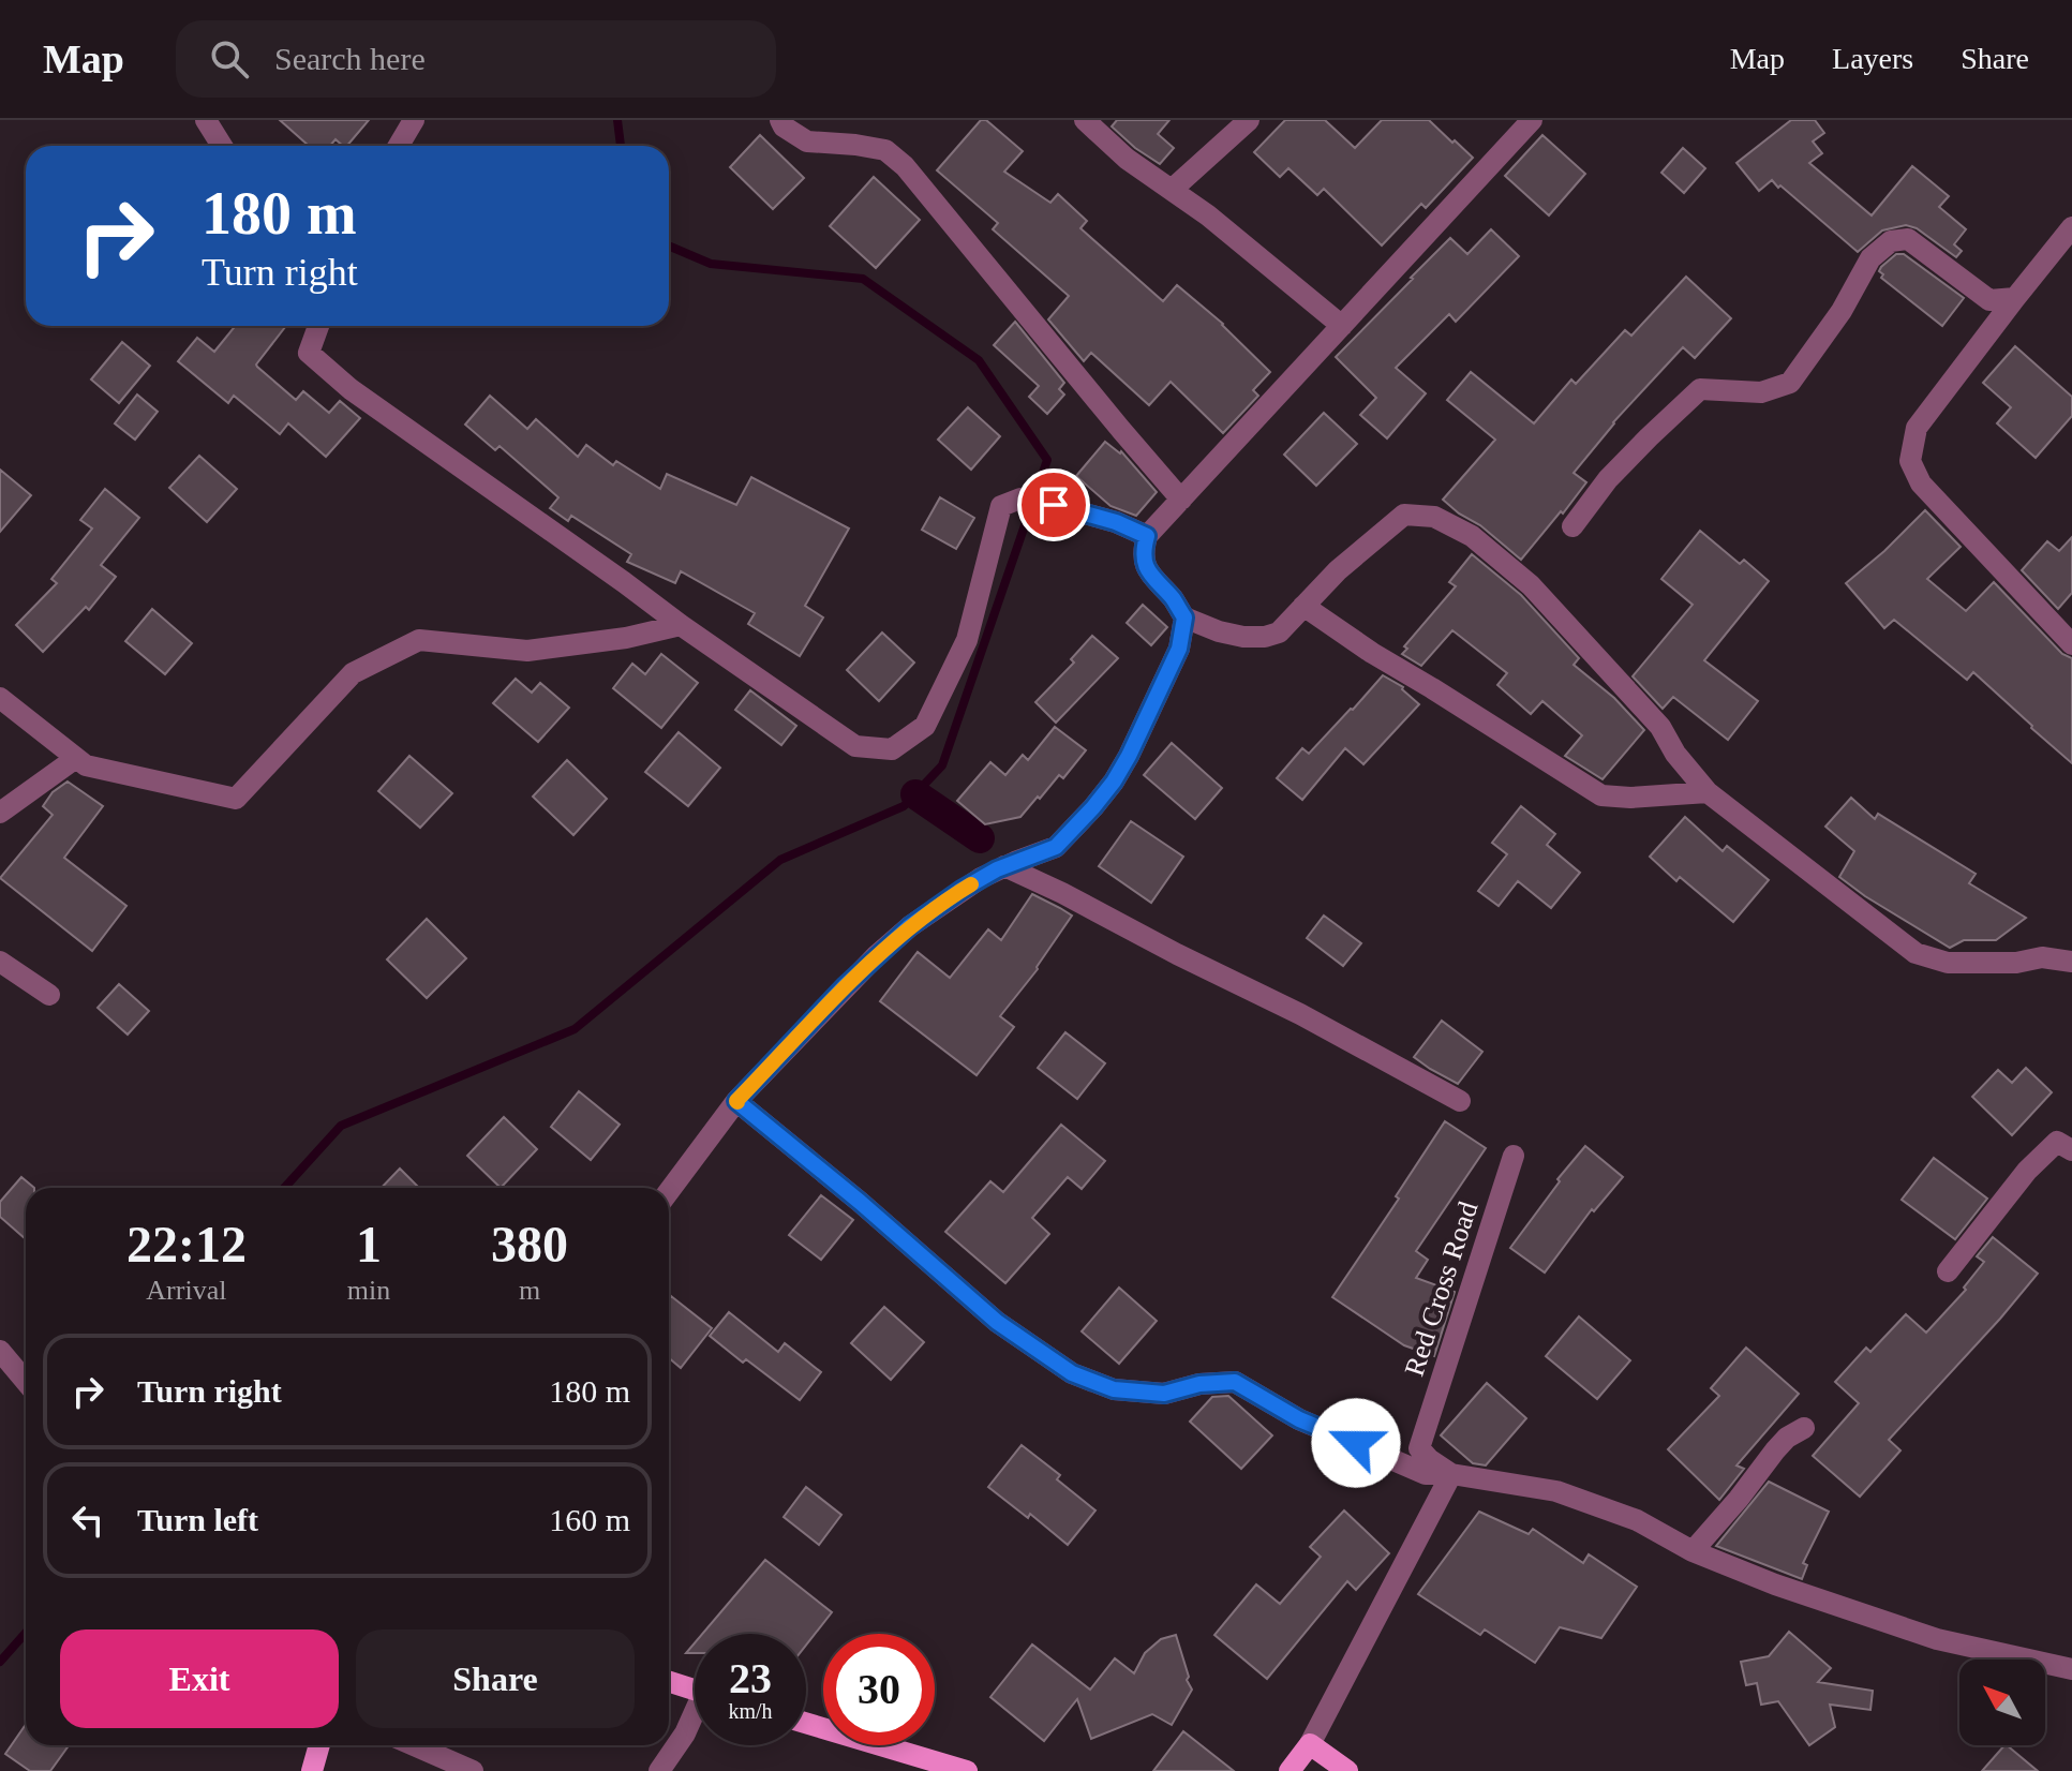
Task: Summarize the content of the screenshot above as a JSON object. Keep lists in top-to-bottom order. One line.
{"streets":{"street":["Red Cross Road"]},"north":"top left","page":{"header":"Map","search":"Search here","nav":["Map","Layers","Share"],"turn":["180 m","Turn right"],"eta":["22:12","Arrival","1","min","380","m"],"list":[{"name":"Turn right","value":"180 m"},{"name":"Turn left","value":"160 m"}],"buttons":["Exit","Share"],"speed":"23 km/h","limit":"30"}}
